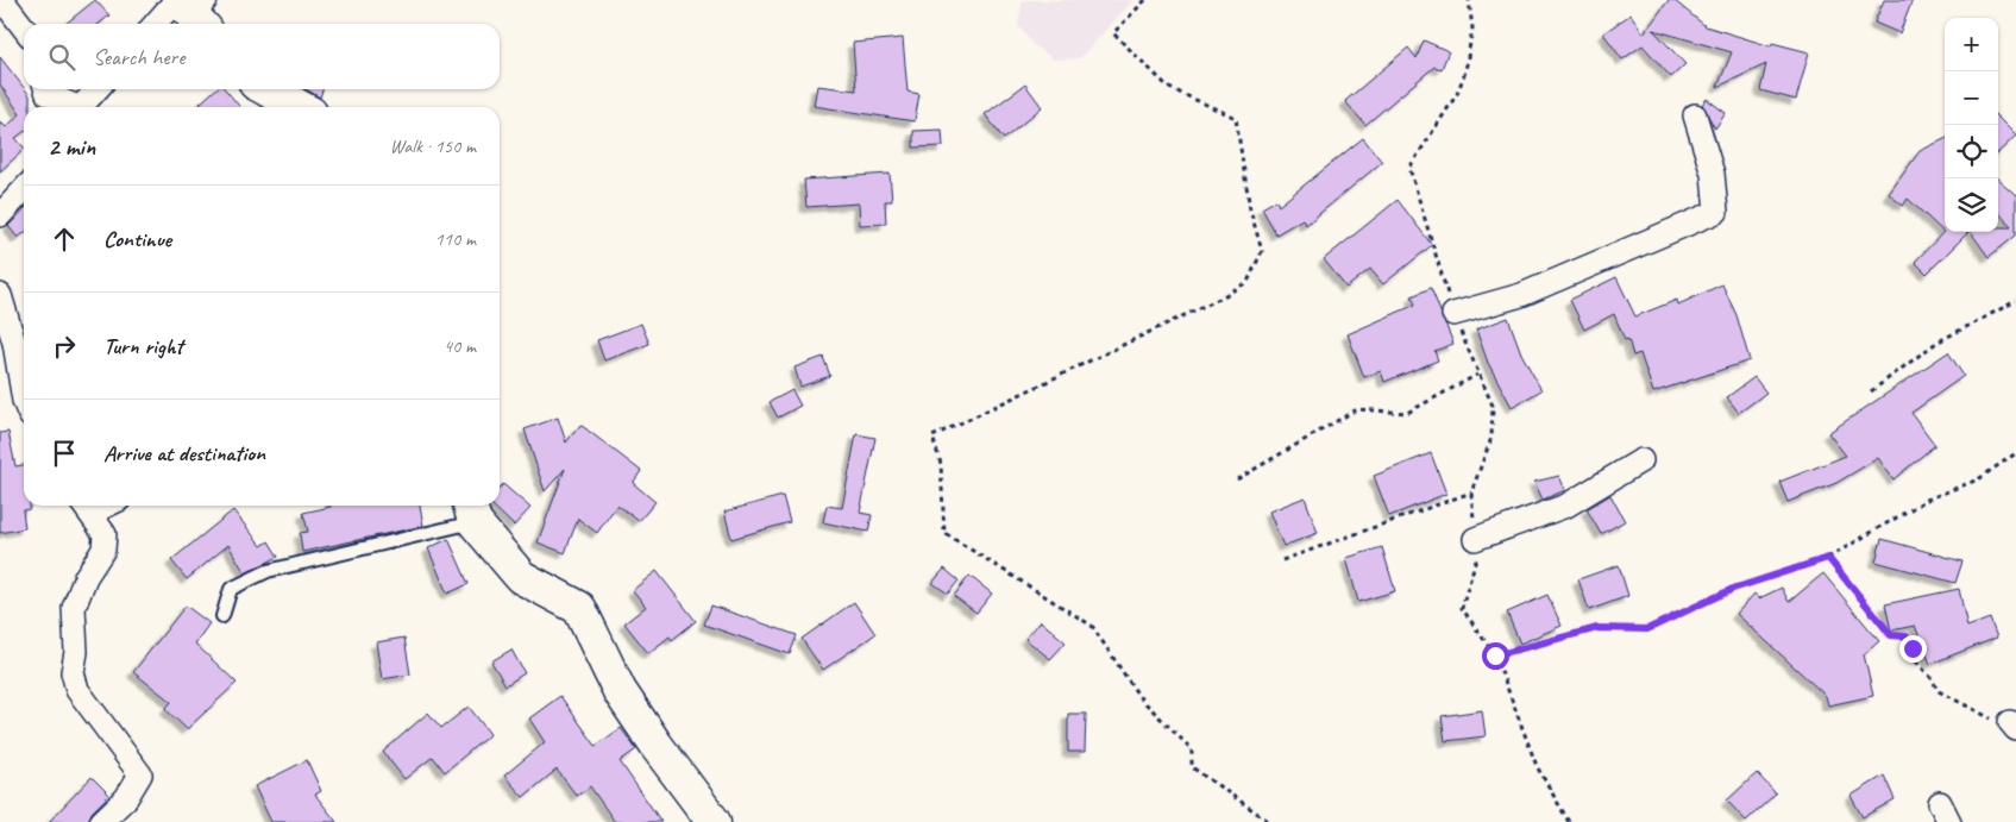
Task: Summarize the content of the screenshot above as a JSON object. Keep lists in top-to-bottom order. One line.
{"page":{"map_buttons":["+","−"],"search":"Search here","heading":["2 min","Walk · 150 m"],"list":[["Continue","110 m"],["Turn right","40 m"],"Arrive at destination"]}}
